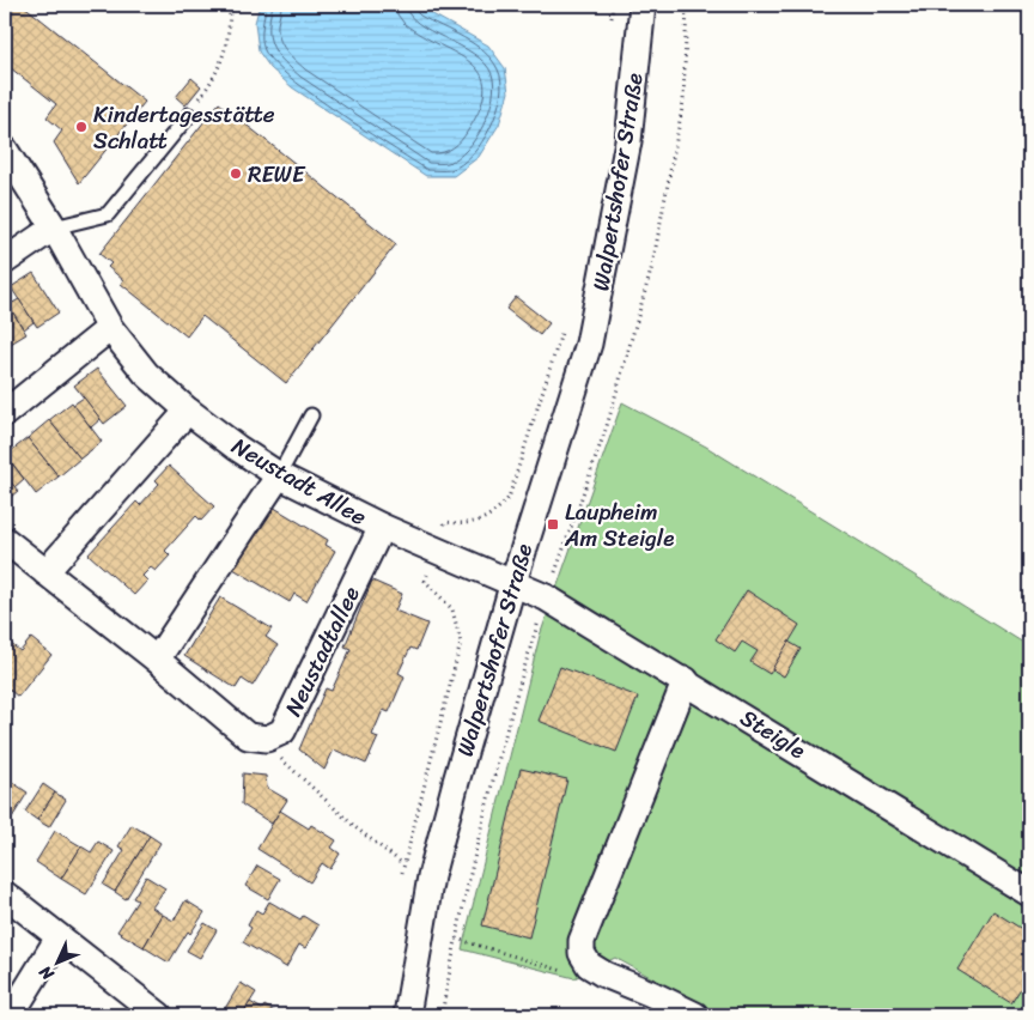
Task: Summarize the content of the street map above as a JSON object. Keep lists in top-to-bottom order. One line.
{"streets":{"street":["Walpertshofer Straße","Neustadt Allee","Neustadtallee","Steigle"]},"crossings":[["Walpertshofer Straße","Neustadt Allee"],["Walpertshofer Straße","Steigle"],["Neustadt Allee","Neustadtallee"],["Neustadt Allee","Steigle"]],"places":{"other":["Kindertagesstätte Schlatt","REWE"],"transit":["Laupheim Am Steigle"]},"north":"bottom left"}
